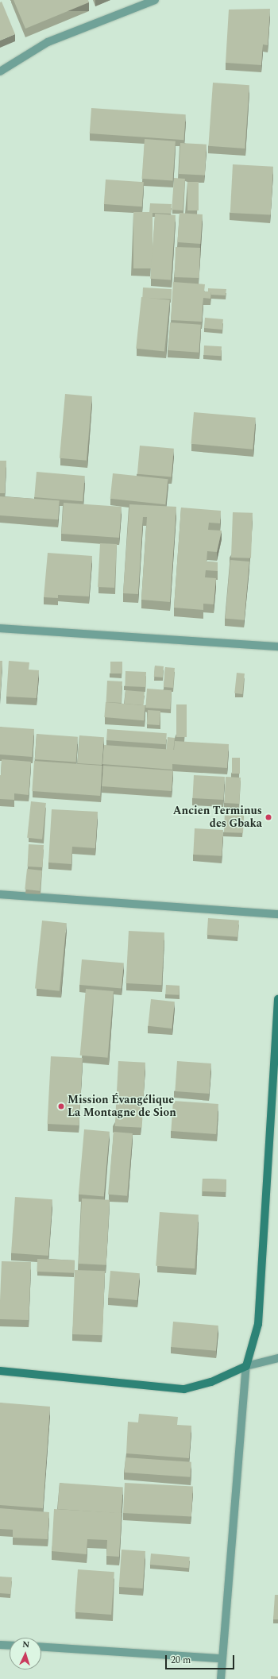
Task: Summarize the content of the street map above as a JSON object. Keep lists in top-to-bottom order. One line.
{"places":["Ancien Terminus des Gbaka","Mission Évangélique La Montagne de Sion"],"scale_bar":"20 m","north":"top"}
